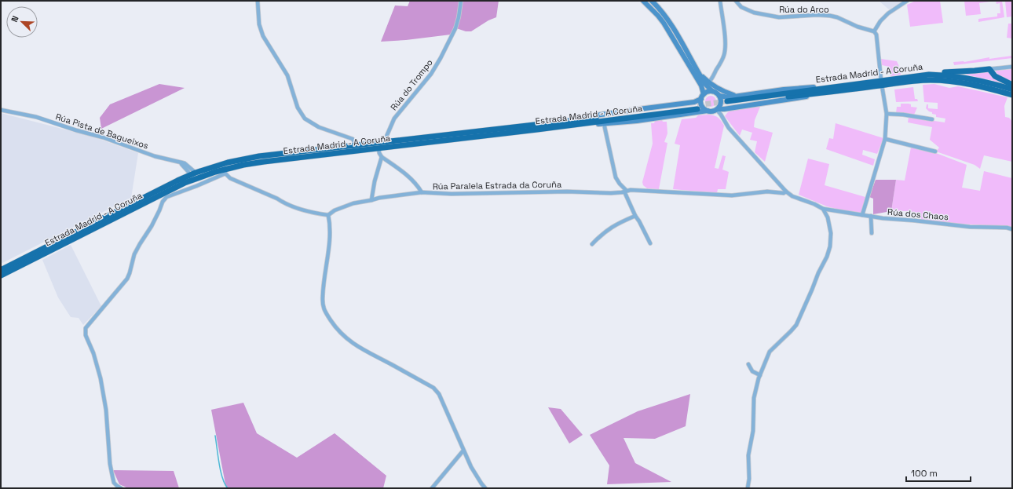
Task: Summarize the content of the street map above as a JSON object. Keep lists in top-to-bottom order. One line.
{"streets":{"highway":["Estrada Madrid - A Coruña"],"street":["Rúa do Arco","Rúa do Trompo","Rúa Pista de Bagueixos","Rúa Paralela Estrada da Coruña","Rúa dos Chaos"]},"crossings":[["Estrada Madrid - A Coruña","Rúa do Trompo"],["Estrada Madrid - A Coruña","Rúa Pista de Bagueixos"],["Rúa Paralela Estrada da Coruña","Rúa dos Chaos"]],"scale_bar":"100 m","north":"top left"}
